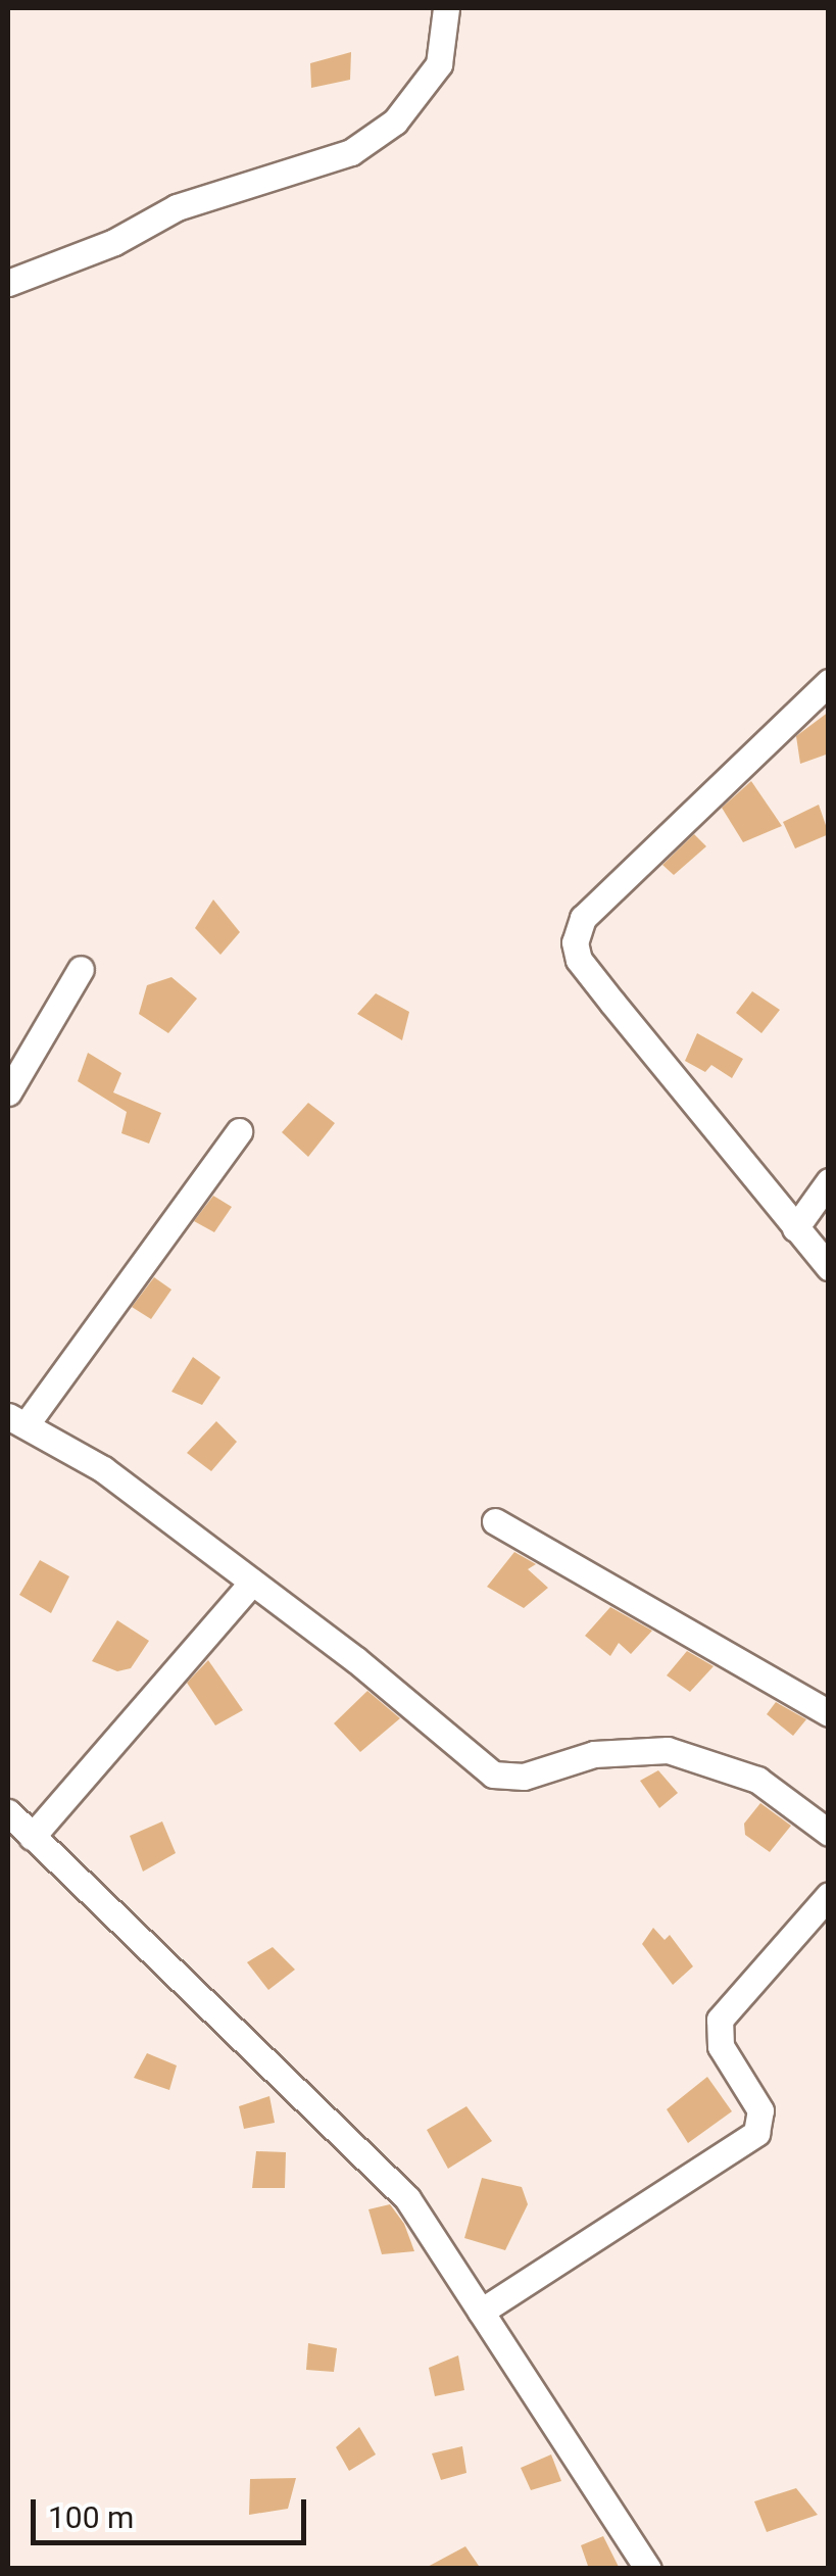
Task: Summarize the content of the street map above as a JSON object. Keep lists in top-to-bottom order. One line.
{"scale_bar":"100 m"}
